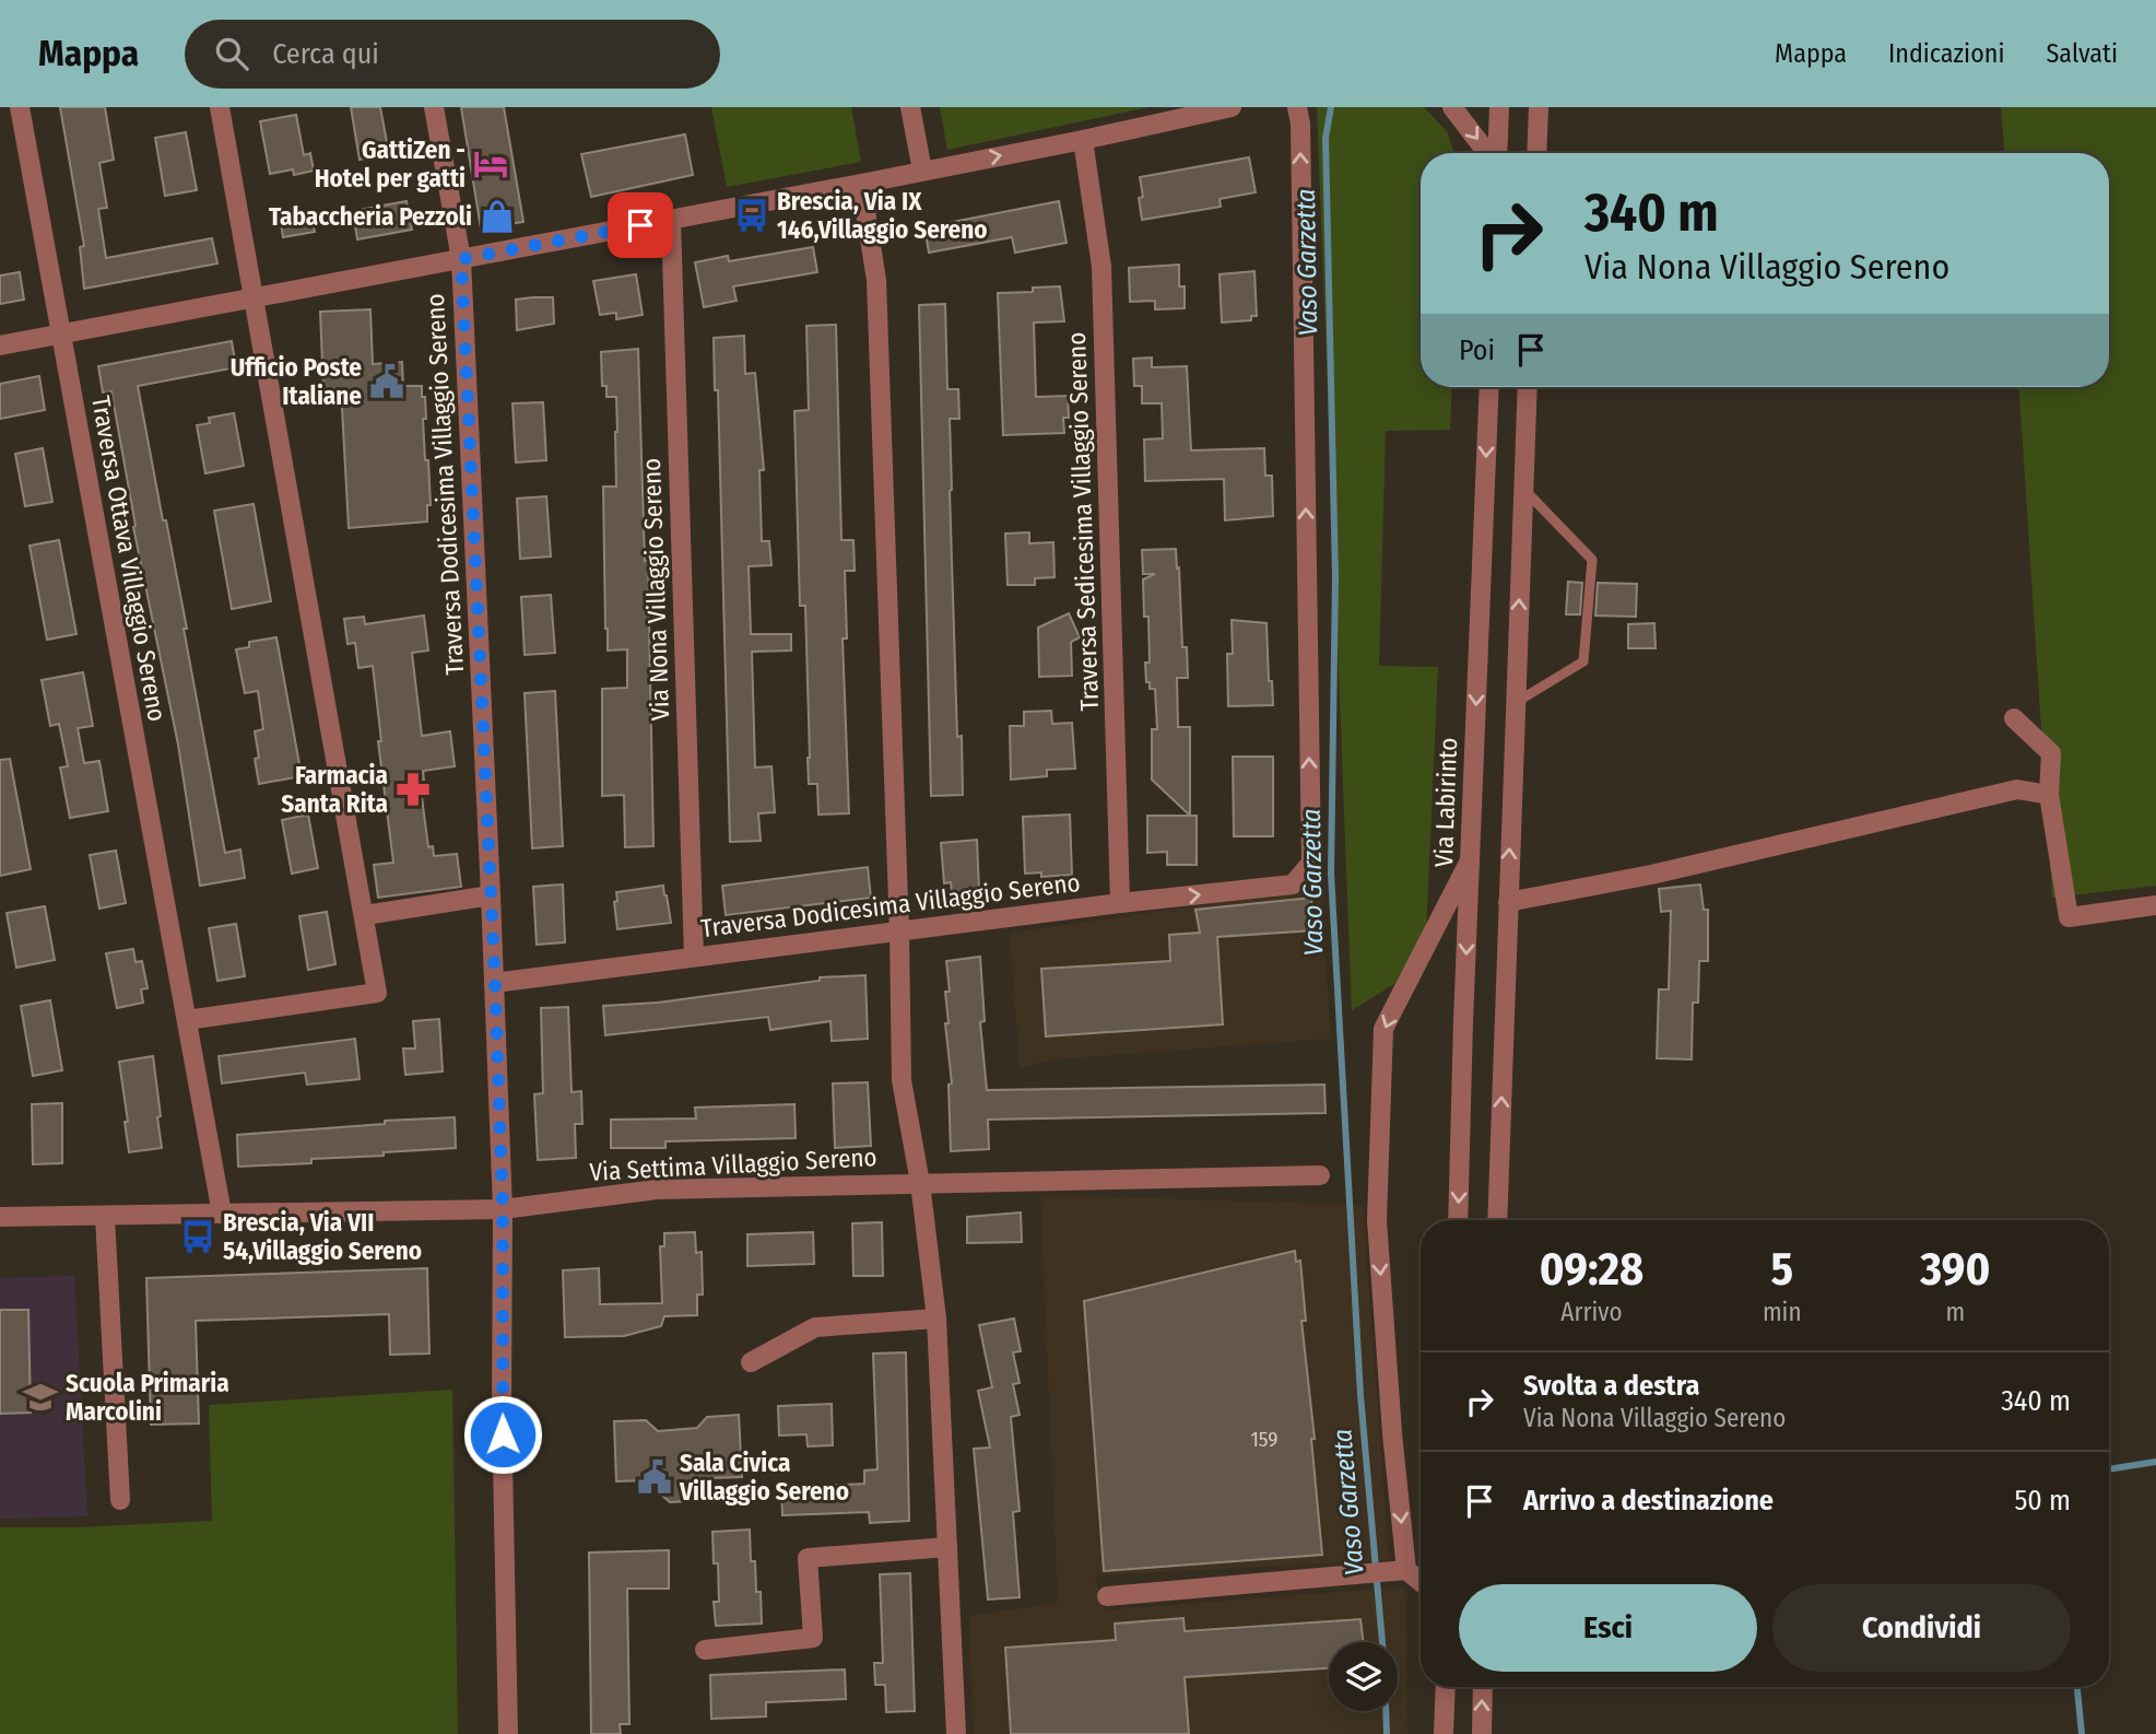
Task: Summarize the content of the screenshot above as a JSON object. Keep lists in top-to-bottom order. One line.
{"streets":{"street":["Traversa Dodicesima Villaggio Sereno","Traversa Sedicesima Villaggio Sereno","Traversa Ottava Villaggio Sereno","Via Nona Villaggio Sereno","Via Labirinto","Via Settima Villaggio Sereno"]},"crossings":[["Traversa Dodicesima Villaggio Sereno","Traversa Sedicesima Villaggio Sereno"],["Traversa Dodicesima Villaggio Sereno","Via Nona Villaggio Sereno"],["Traversa Dodicesima Villaggio Sereno","Via Settima Villaggio Sereno"],["Traversa Ottava Villaggio Sereno","Via Settima Villaggio Sereno"]],"water":["Vaso Garzetta"],"places":{"hotel":["GattiZen - Hotel per gatti"],"bus stop":["Brescia, Via IX 146,Villaggio Sereno","Brescia, Via VII 54,Villaggio Sereno"],"shop":["Tabaccheria Pezzoli"],"public building":["Ufficio Poste Italiane","Sala Civica Villaggio Sereno"],"pharmacy":["Farmacia Santa Rita"],"school or university":["Scuola Primaria Marcolini"]},"house_numbers":["159"],"page":{"header":"Mappa","search":"Cerca qui","nav":["Mappa","Indicazioni","Salvati"],"turn":["340 m","Via Nona Villaggio Sereno"],"then":"Poi","eta":["09:28","Arrivo","5","min","390","m"],"list":[{"name":"Svolta a destra","note":"Via Nona Villaggio Sereno","value":"340 m"},{"name":"Arrivo a destinazione","value":"50 m"}],"buttons":["Esci","Condividi"]}}
